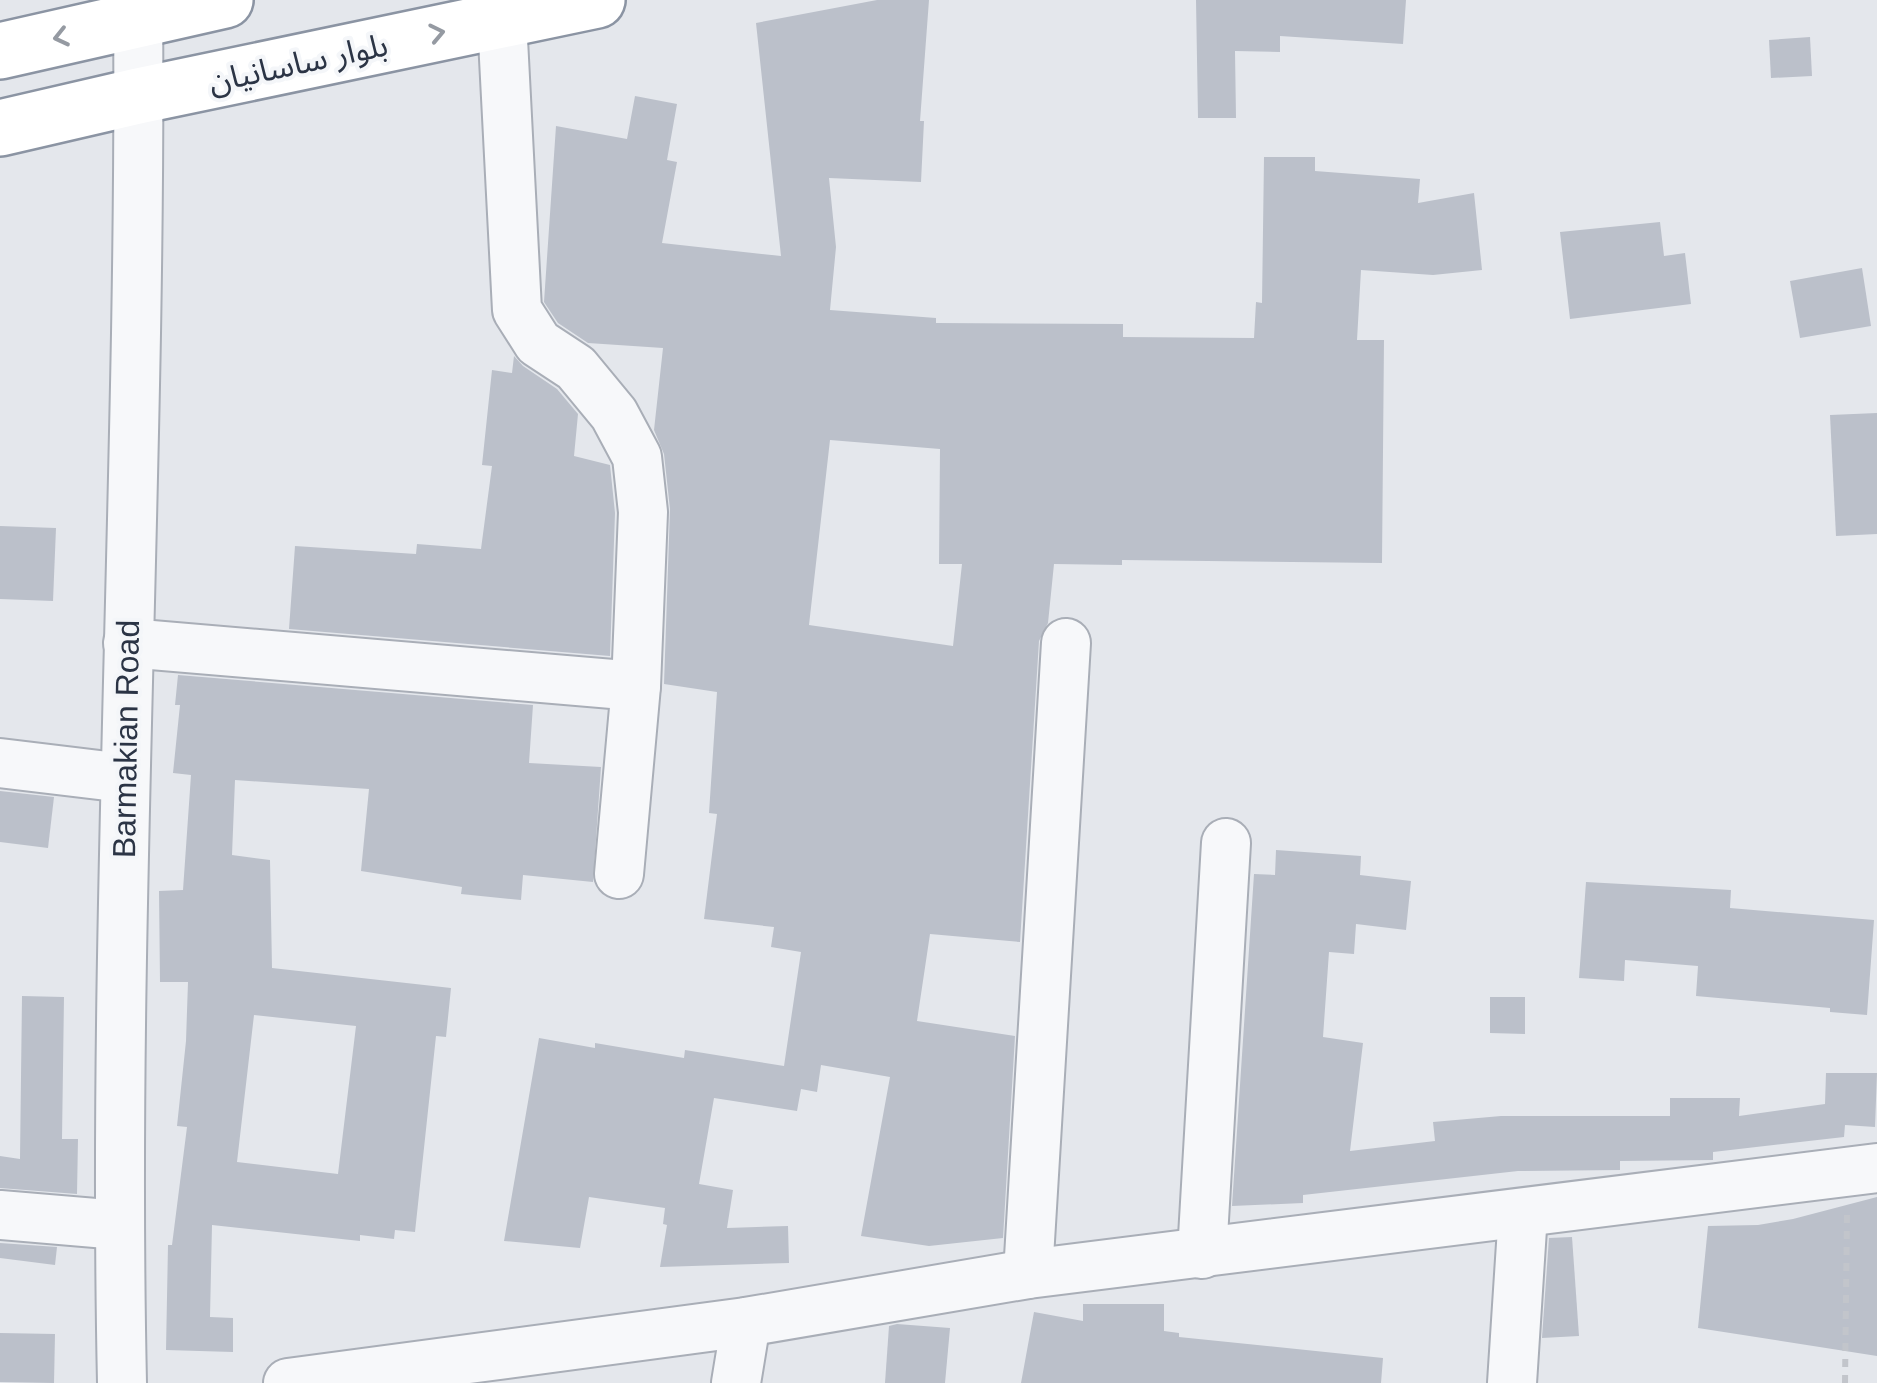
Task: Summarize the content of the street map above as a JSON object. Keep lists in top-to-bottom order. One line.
{"streets":{"highway":["بلوار ساسانیان"],"street":["Barmakian Road"]},"crossings":[["بلوار ساسانیان","Barmakian Road"]],"one_way":["بلوار ساسانیان"]}
